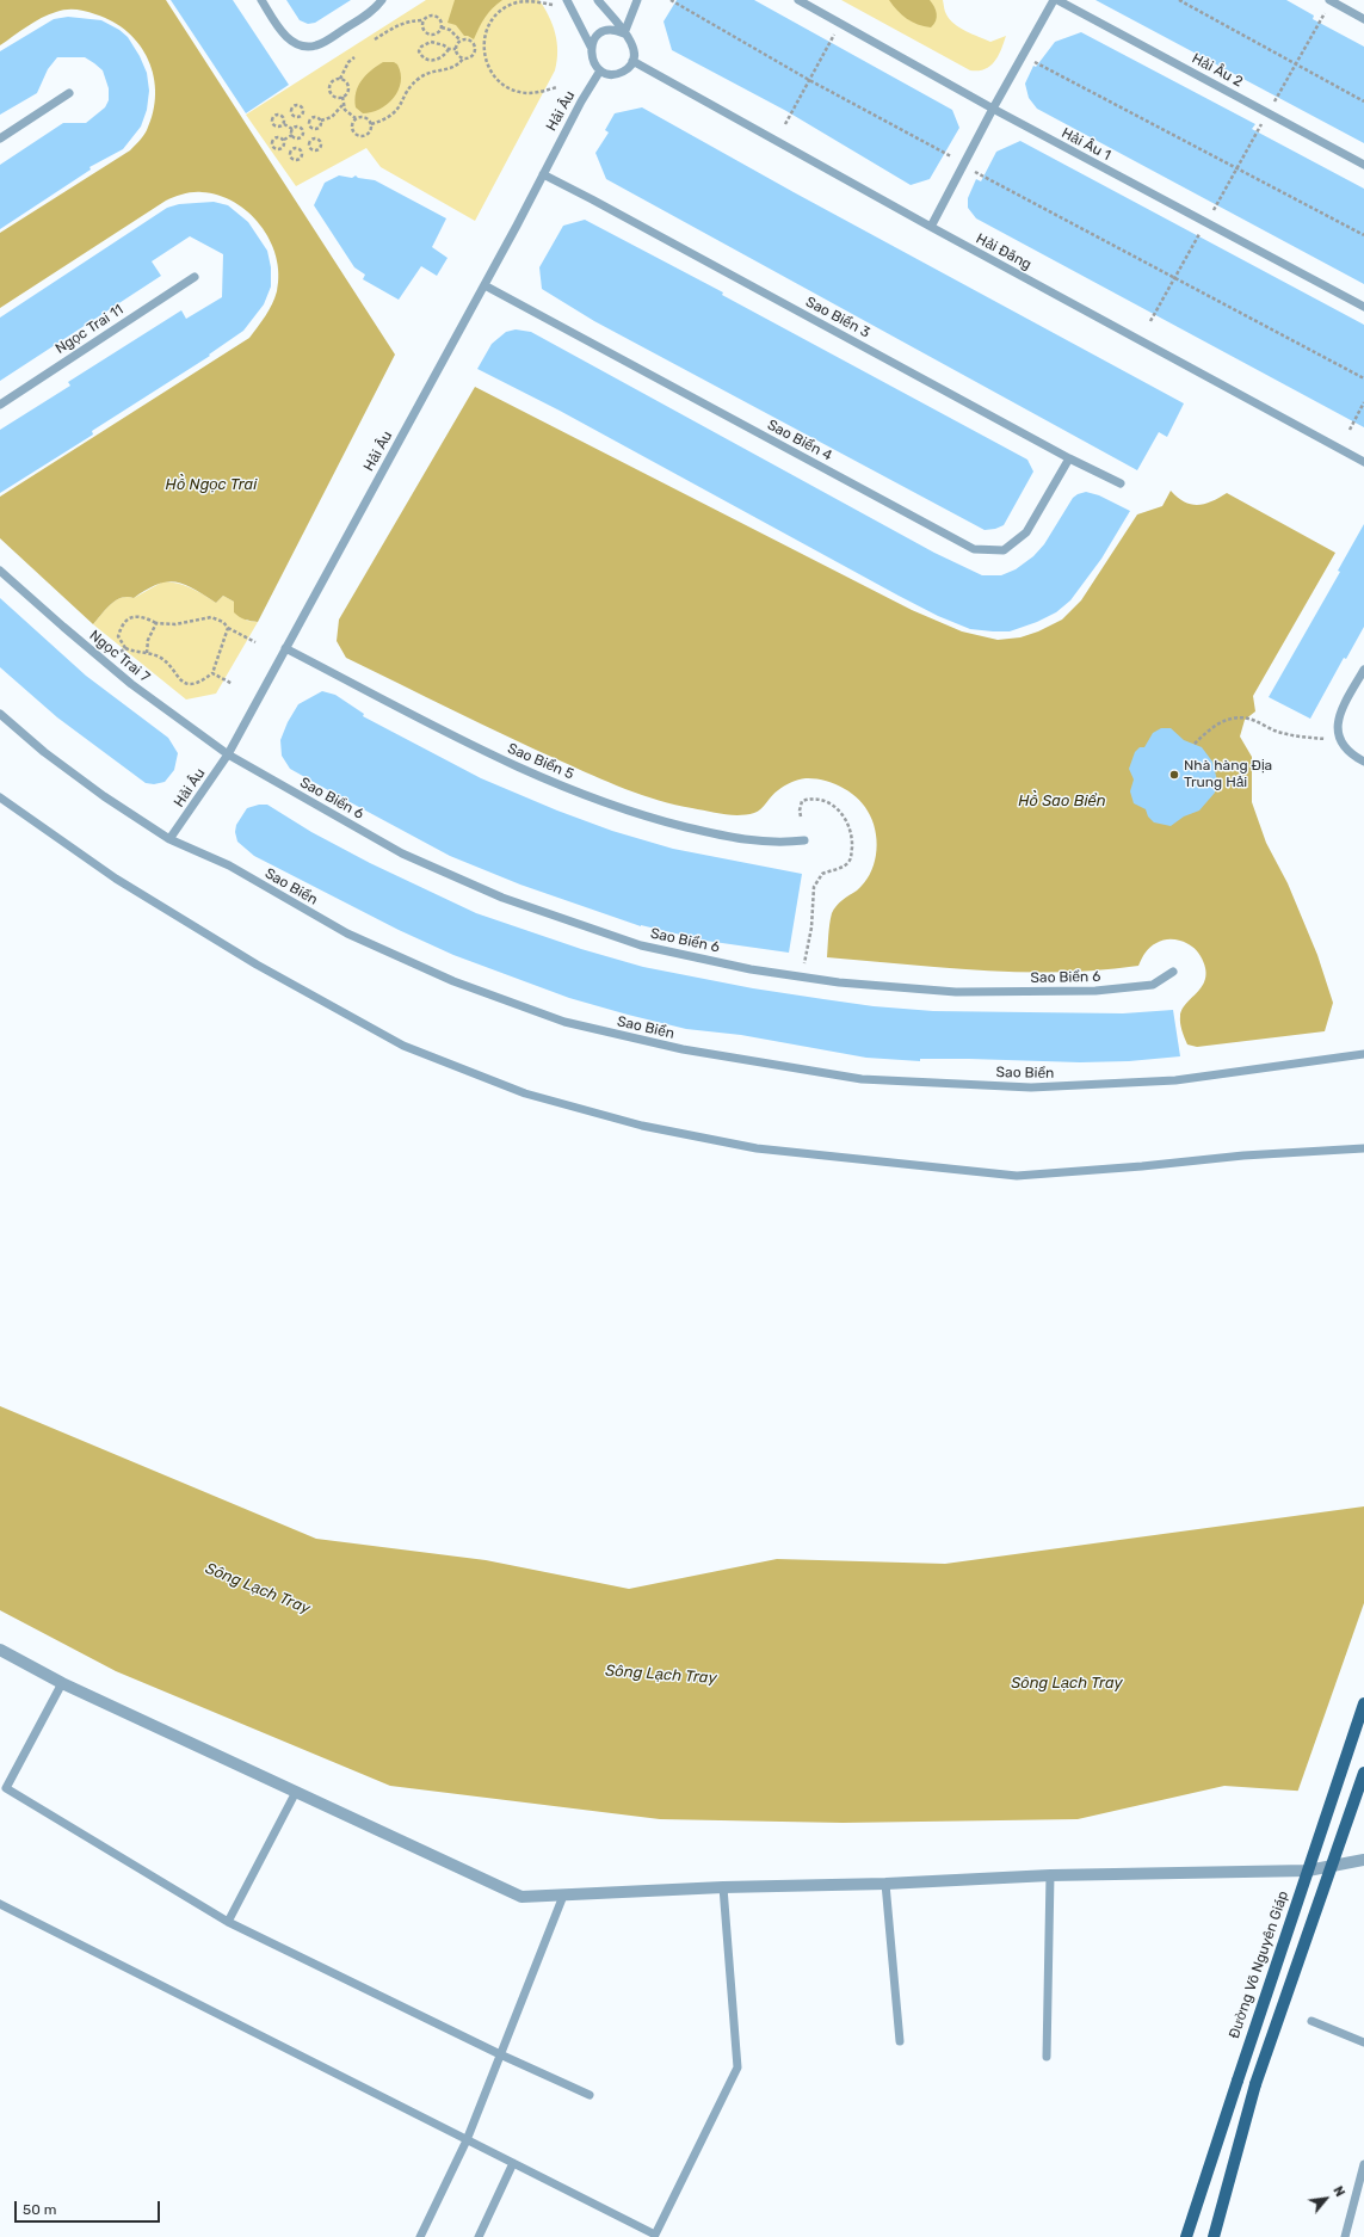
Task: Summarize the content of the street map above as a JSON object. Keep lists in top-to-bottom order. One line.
{"streets":{"main road":["Đường Võ Nguyên Giáp"],"lane":["Hải Âu 2","Hải Âu","Hải Âu 1","Hải Đăng","Sao Biển 3","Ngọc Trai 11","Sao Biển 4","Ngọc Trai 7","Sao Biển 5","Sao Biển 6","Sao Biển"]},"crossings":[["Hải Âu","Hải Đăng"],["Hải Âu","Sao Biển 3"],["Hải Âu","Sao Biển 4"],["Hải Âu","Ngọc Trai 7"],["Hải Âu","Sao Biển 5"],["Hải Âu","Sao Biển 6"],["Hải Âu","Sao Biển"],["Sao Biển 3","Sao Biển 4"],["Ngọc Trai 7","Sao Biển 6"]],"water":["Hồ Ngọc Trai","Hồ Sao Biển","Sông Lạch Tray"],"places":["Nhà hàng Địa Trung Hải"],"scale_bar":"50 m","north":"top right"}
